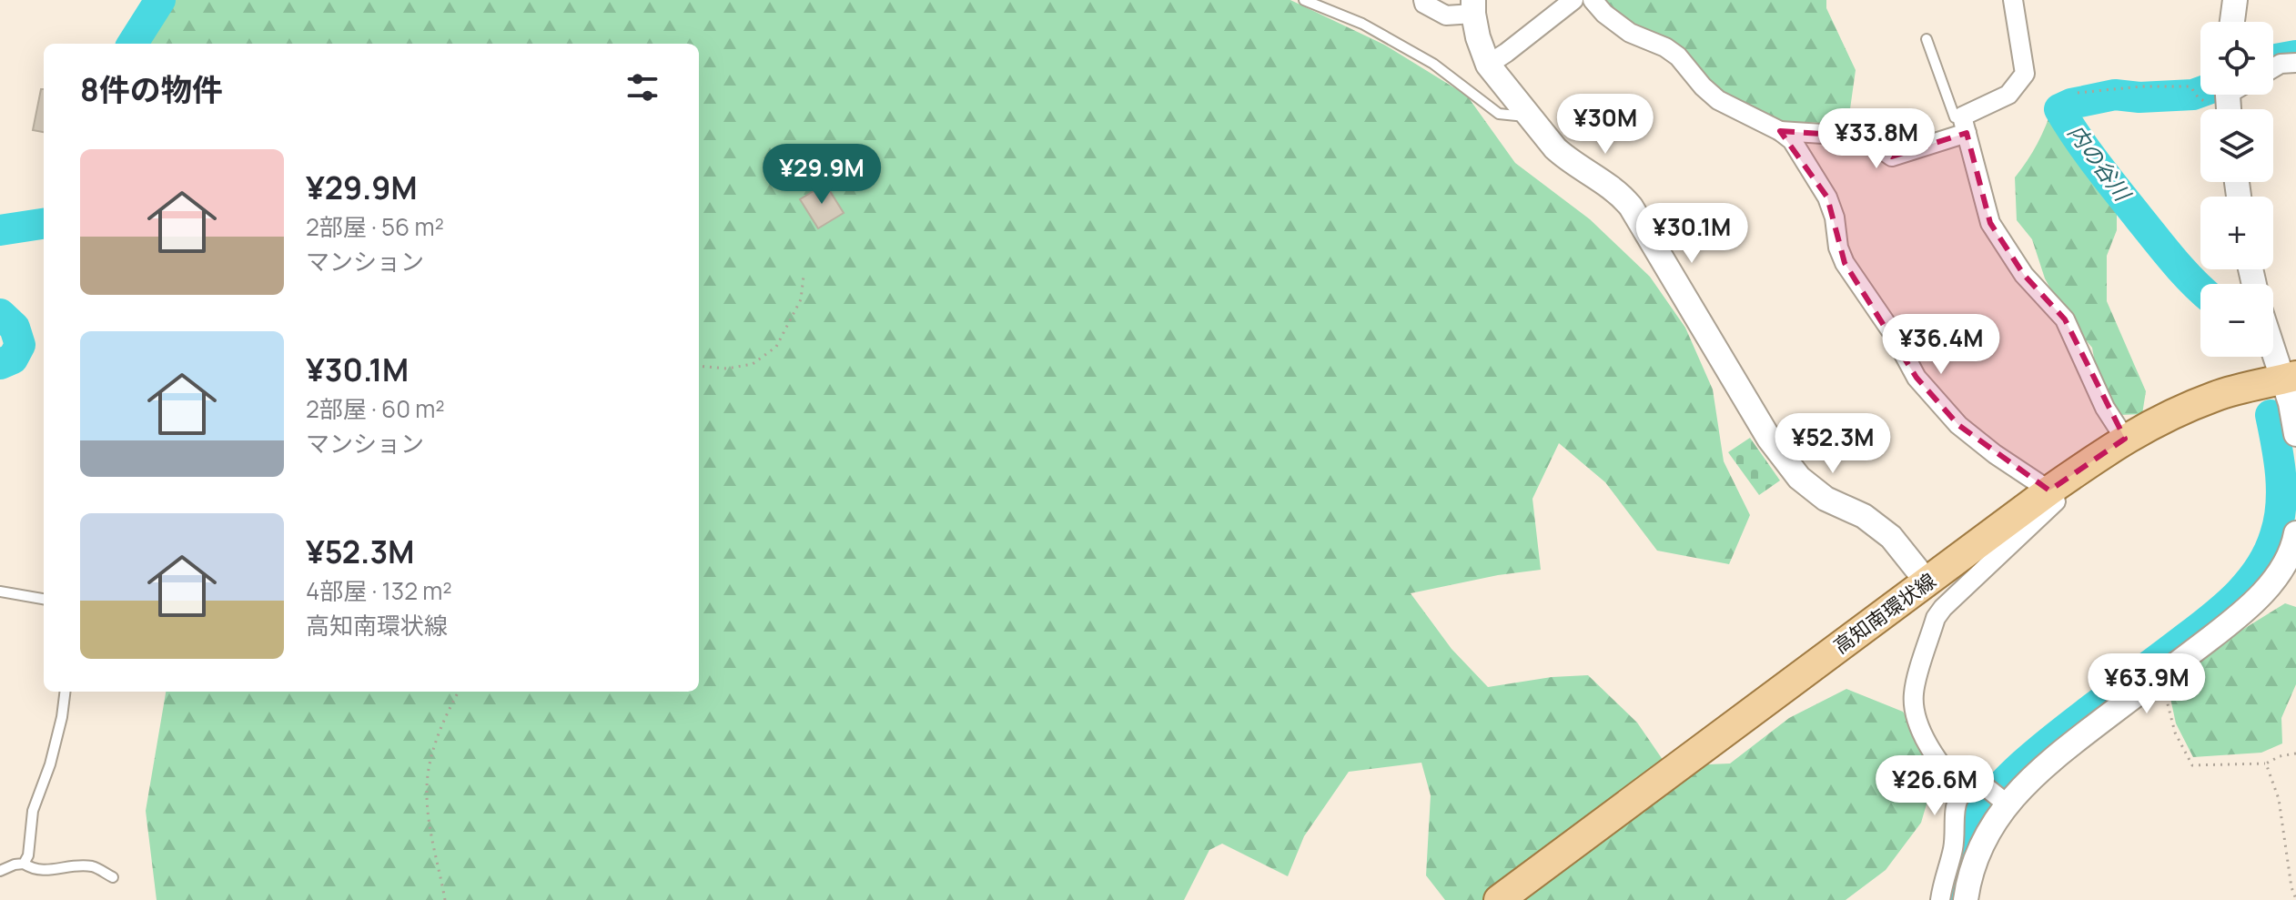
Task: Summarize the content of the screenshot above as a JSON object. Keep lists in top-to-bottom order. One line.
{"streets":{"main road":["高知南環状線"]},"water":["内の谷川"],"page":{"map_buttons":["+","−"],"heading":"8件の物件","price":["¥30M","¥33.8M","¥29.9M","¥30.1M","¥36.4M","¥52.3M","¥63.9M","¥26.6M"],"list":[{"name":"¥29.9M","note":"2部屋 · 56 m² · マンション"},{"name":"¥30.1M","note":"2部屋 · 60 m² · マンション"},{"name":"¥52.3M","note":"4部屋 · 132 m² · 高知南環状線"}]}}
